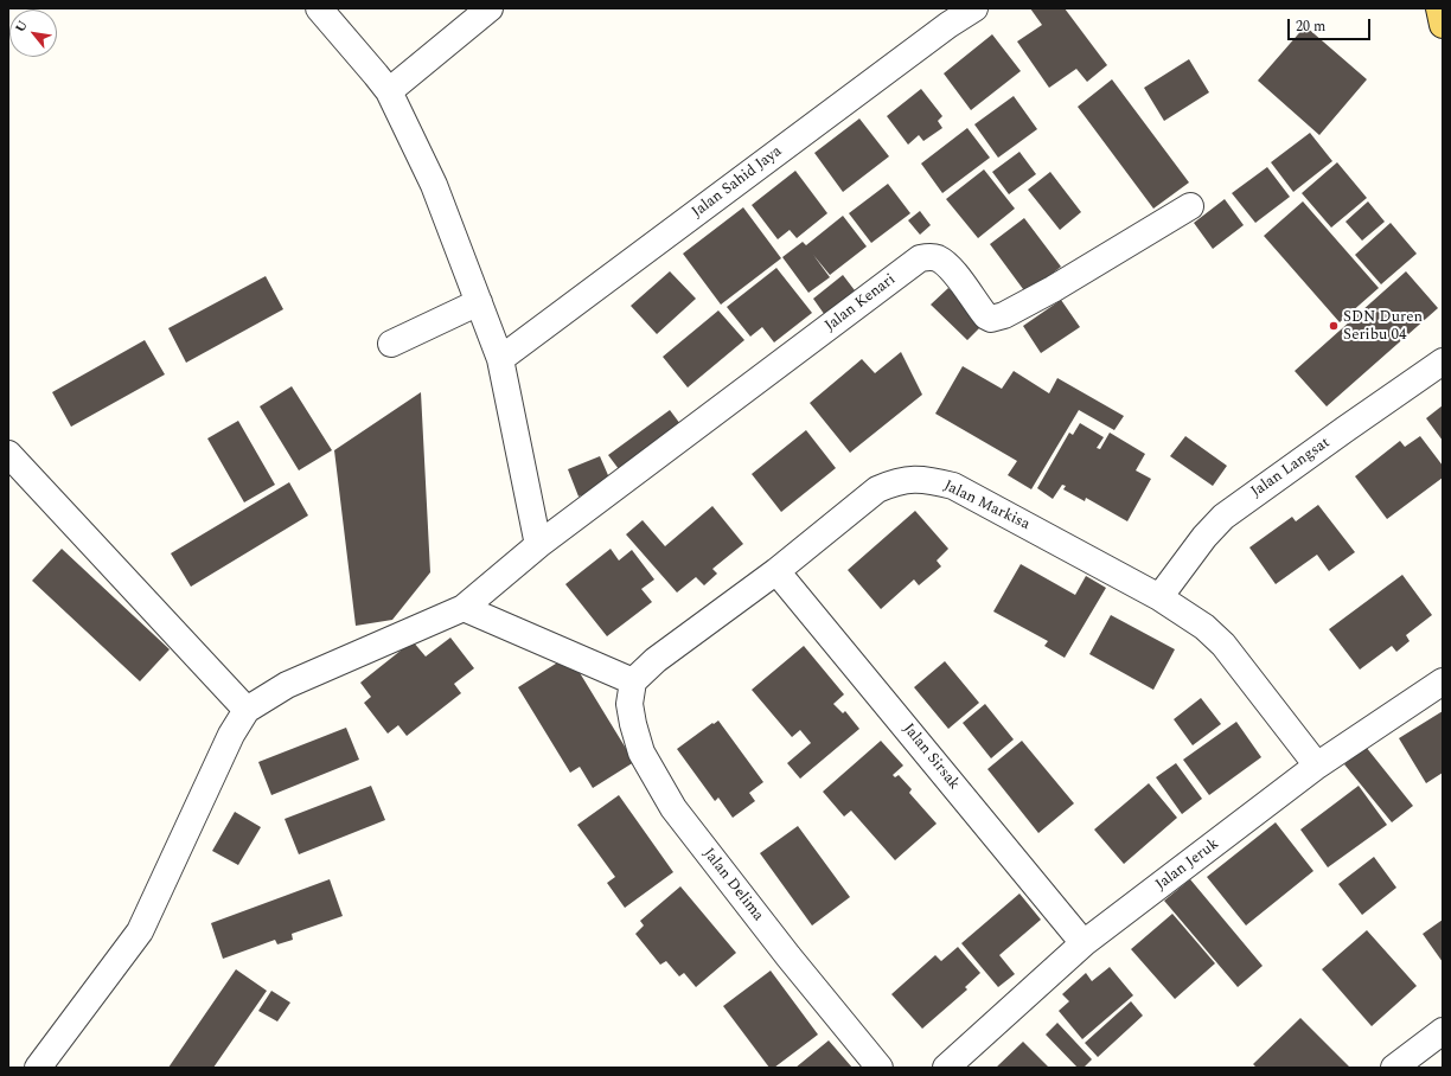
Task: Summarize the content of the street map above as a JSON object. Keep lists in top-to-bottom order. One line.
{"streets":{"street":["Jalan Sahid Jaya","Jalan Kenari","Jalan Langsat","Jalan Markisa","Jalan Sirsak","Jalan Jeruk","Jalan Delima"]},"crossings":[["Jalan Langsat","Jalan Markisa"],["Jalan Markisa","Jalan Sirsak"],["Jalan Markisa","Jalan Jeruk"],["Jalan Markisa","Jalan Delima"],["Jalan Sirsak","Jalan Jeruk"]],"places":["SDN Duren Seribu 04"],"scale_bar":"20 m","north":"top left"}
